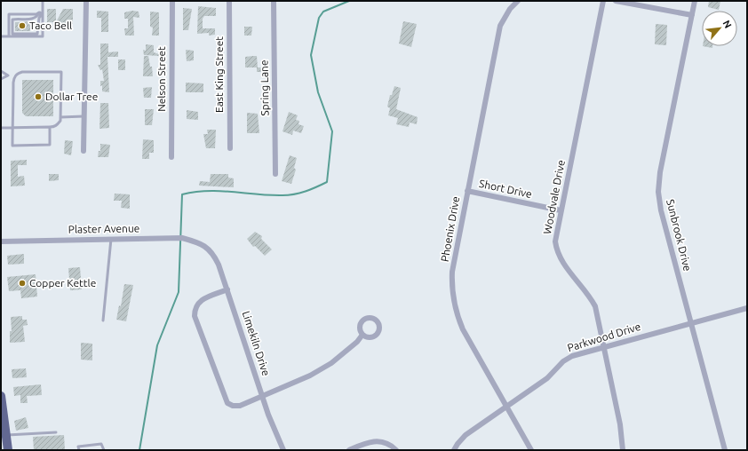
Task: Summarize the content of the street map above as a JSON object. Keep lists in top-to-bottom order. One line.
{"streets":{"street":["East King Street","Nelson Street","Spring Lane","Short Drive","Woodvale Drive","Plaster Avenue","Phoenix Drive","Sunbrook Drive","Parkwood Drive","Limekiln Drive"]},"crossings":[["Short Drive","Woodvale Drive"],["Short Drive","Phoenix Drive"],["Woodvale Drive","Parkwood Drive"],["Plaster Avenue","Limekiln Drive"],["Phoenix Drive","Parkwood Drive"],["Sunbrook Drive","Parkwood Drive"]],"places":["Taco Bell","Dollar Tree","Copper Kettle"],"north":"top right"}
